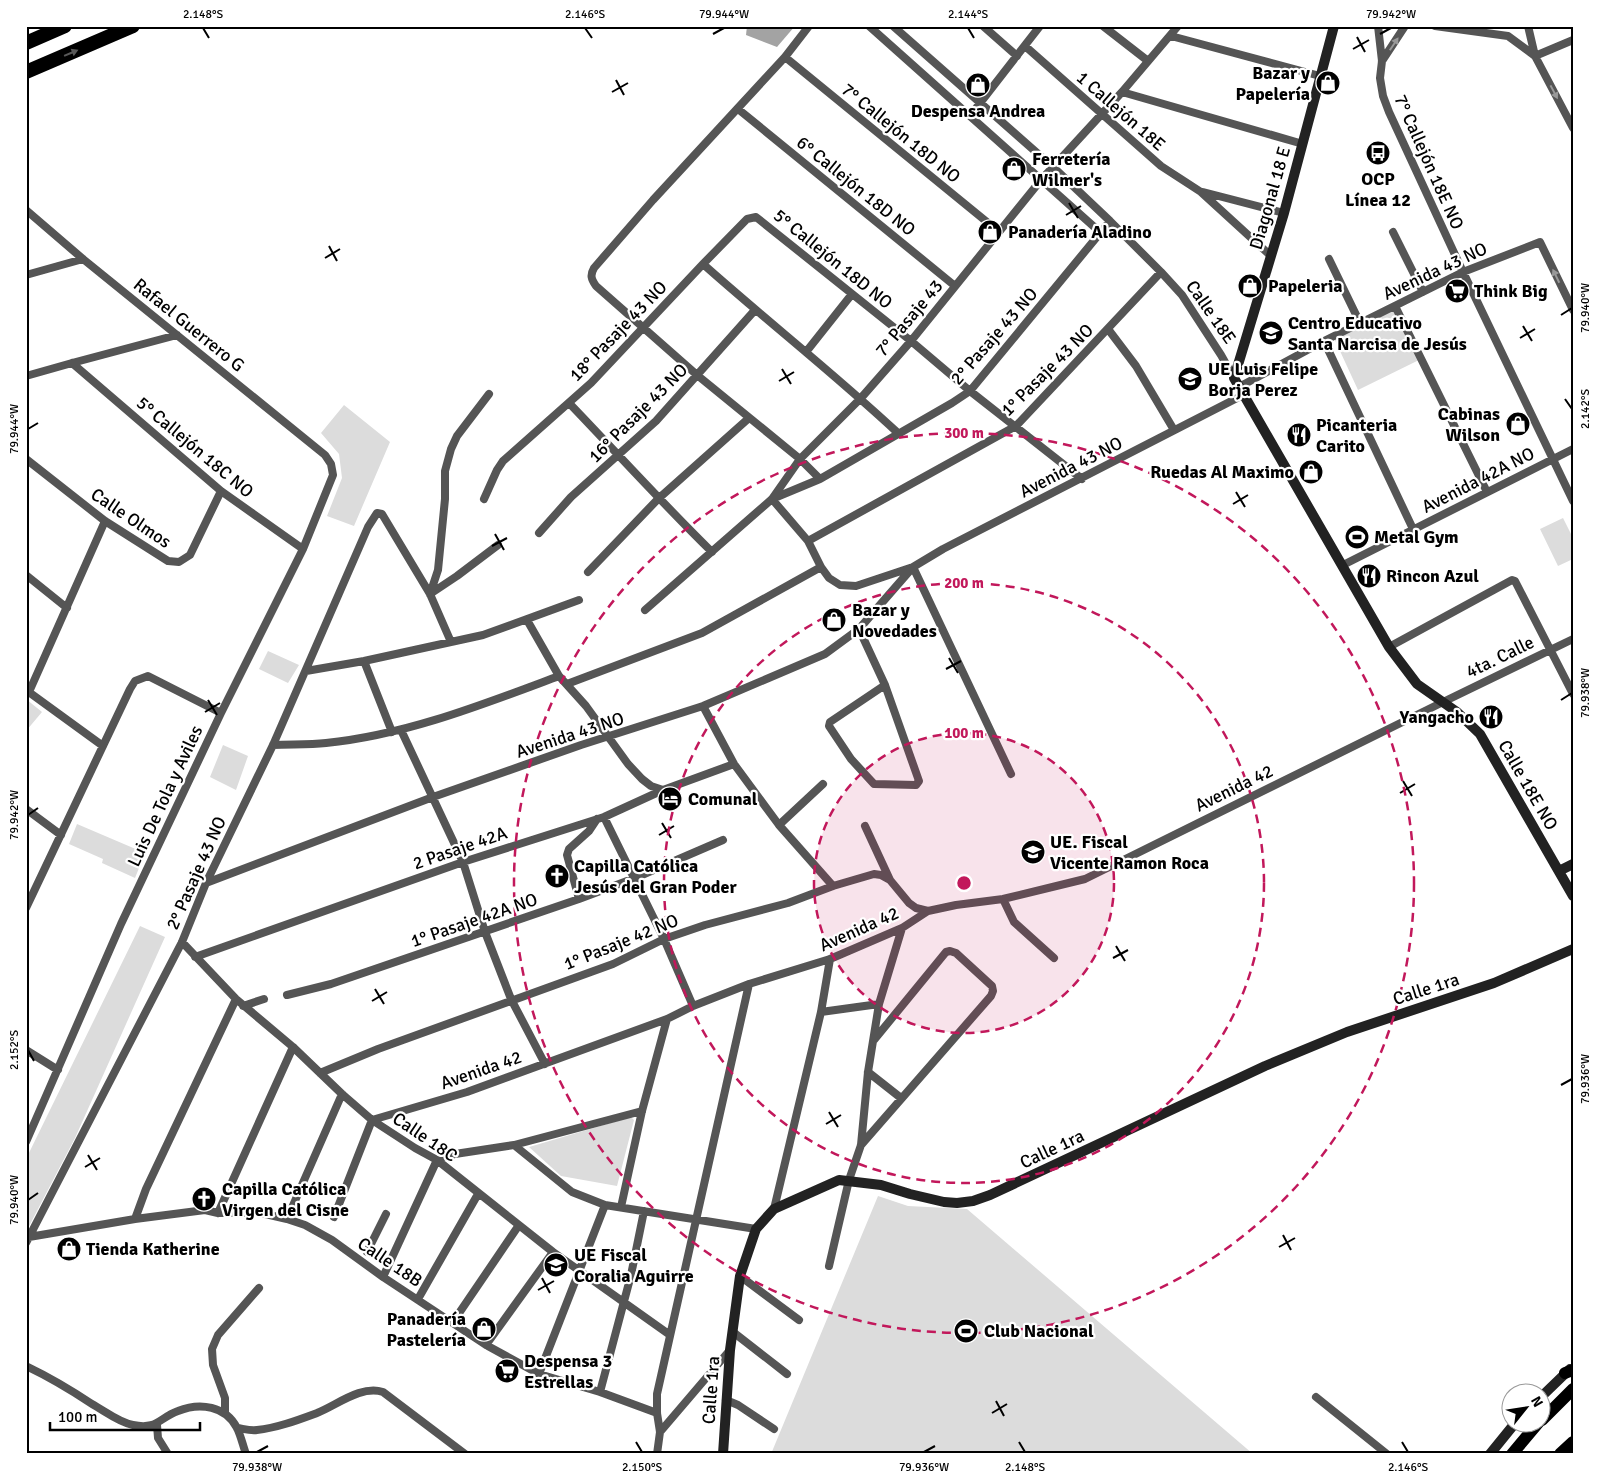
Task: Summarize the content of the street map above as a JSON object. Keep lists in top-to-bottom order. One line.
{"streets":{"street":["1 Callejón 18E","7° Callejón 18D NO","7° Callejón 18E NO","6° Callejón 18D NO","Diagonal 18 E","5° Callejón 18D NO","Avenida 43 NO","Calle 18E","7° Pasaje 43","Rafael Guerrero G","18° Pasaje 43 NO","2° Pasaje 43 NO","1° Pasaje 43 NO","16° Pasaje 43 NO","5° Callejón 18C NO","Avenida 42A NO","Calle Olmos","4ta. Calle","Calle 18E NO","Avenida 42","Luis De Tola y Aviles","2 Pasaje 42A","1° Pasaje 42A NO","1° Pasaje 42 NO","Calle 1ra","Calle 18C","Calle 18B"]},"crossings":[["1 Callejón 18E","Diagonal 18 E"],["1 Callejón 18E","7° Pasaje 43"],["7° Callejón 18D NO","7° Pasaje 43"],["7° Callejón 18E NO","Avenida 43 NO"],["7° Callejón 18E NO","Avenida 42A NO"],["6° Callejón 18D NO","7° Pasaje 43"],["Diagonal 18 E","Avenida 43 NO"],["Diagonal 18 E","Calle 18E"],["5° Callejón 18D NO","Avenida 43 NO"],["5° Callejón 18D NO","7° Pasaje 43"],["5° Callejón 18D NO","18° Pasaje 43 NO"],["5° Callejón 18D NO","2° Pasaje 43 NO"],["5° Callejón 18D NO","1° Pasaje 43 NO"],["Avenida 43 NO","Calle 18E"],["Avenida 43 NO","7° Pasaje 43"],["Avenida 43 NO","2° Pasaje 43 NO"],["Avenida 43 NO","1° Pasaje 43 NO"],["Calle 18E","7° Pasaje 43"],["Calle 18E","2° Pasaje 43 NO"],["Calle 18E","1° Pasaje 43 NO"],["Calle 18E","Avenida 42A NO"],["Calle 18E","4ta. Calle"],["Calle 18E","Calle 18E NO"],["Calle 18E","Avenida 42"],["7° Pasaje 43","2° Pasaje 43 NO"],["Rafael Guerrero G","Luis De Tola y Aviles"],["2° Pasaje 43 NO","Calle 18C"],["2° Pasaje 43 NO","Calle 18B"],["5° Callejón 18C NO","Calle Olmos"],["5° Callejón 18C NO","Luis De Tola y Aviles"],["4ta. Calle","Calle 18E NO"],["4ta. Calle","Avenida 42"],["Calle 18E NO","Avenida 42"],["Avenida 42","Calle 18C"],["2 Pasaje 42A","Calle 18C"],["1° Pasaje 42 NO","Calle 18C"]],"places":{"shop":["Bazar y Papelería","Despensa Andrea","Ferretería Wilmer's","Panadería Aladino","Papeleria","Cabinas Wilson","Ruedas Al Maximo","Bazar y Novedades","Tienda Katherine","Panadería Pastelería"],"bus stop":["OCP Línea 12"],"supermarket":["Think Big","Despensa 3 Estrellas"],"school or university":["Centro Educativo Santa Narcisa de Jesús","UE Luis Felipe Borja Perez","UE. Fiscal Vicente Ramon Roca","UE Fiscal Coralia Aguirre"],"restaurant":["Picanteria Carito","Rincon Azul","Yangacho"],"sports":["Metal Gym","Club Nacional"],"hotel":["Comunal"],"church":["Capilla Católica Jesús del Gran Poder","Capilla Católica Virgen del Cisne"]},"scale_bar":"100 m","north":"top right","coordinates":["2.148°S","2.146°S","79.944°W","2.144°S","79.942°W","79.940°W","2.142°S","79.938°W","2.152°S","79.936°W","2.150°S"],"rings":["300 m","200 m","100 m"]}
